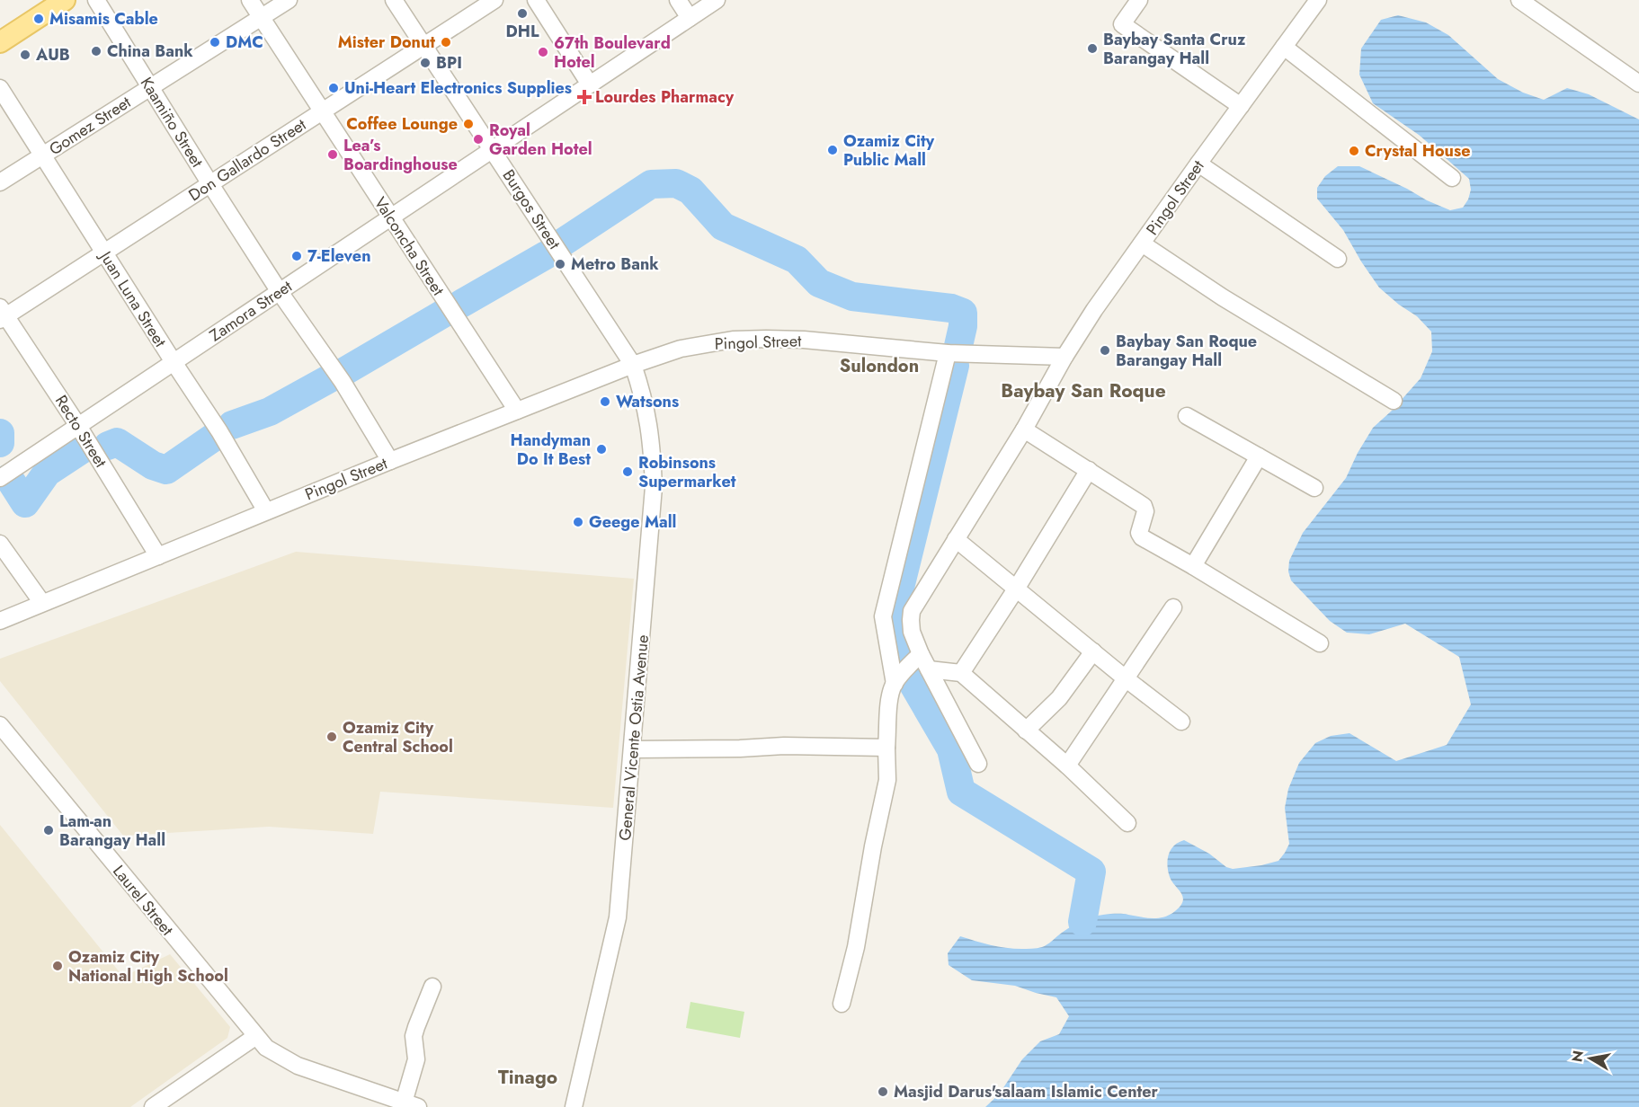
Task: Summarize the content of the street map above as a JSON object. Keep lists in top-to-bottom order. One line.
{"streets":{"street":["Kaamiño Street","Gomez Street","Don Gallardo Street","Pingol Street","Burgos Street","Valconcha Street","Juan Luna Street","Zamora Street","Recto Street","General Vicente Ostia Avenue","Laurel Street"]},"crossings":[["Kaamiño Street","Gomez Street"],["Kaamiño Street","Don Gallardo Street"],["Kaamiño Street","Pingol Street"],["Kaamiño Street","Zamora Street"],["Gomez Street","Valconcha Street"],["Gomez Street","Juan Luna Street"],["Don Gallardo Street","Burgos Street"],["Don Gallardo Street","Valconcha Street"],["Don Gallardo Street","Juan Luna Street"],["Don Gallardo Street","Recto Street"],["Pingol Street","Burgos Street"],["Pingol Street","Valconcha Street"],["Pingol Street","Juan Luna Street"],["Pingol Street","Recto Street"],["Pingol Street","General Vicente Ostia Avenue"],["Burgos Street","Zamora Street"],["Burgos Street","General Vicente Ostia Avenue"],["Valconcha Street","Zamora Street"],["Juan Luna Street","Zamora Street"],["Zamora Street","Recto Street"]],"districts":["Sulondon","Baybay San Roque","Tinago"],"places":{"other":["DHL","Misamis Cable","DMC","Mister Donut","Baybay Santa Cruz Barangay Hall","China Bank","67th Boulevard Hotel","AUB","BPI","Uni-Heart Electronics Supplies","Coffee Lounge","Royal Garden Hotel","Ozamiz City Public Mall","Crystal House","Lea’s Boardinghouse","7-Eleven","Metro Bank","Baybay San Roque Barangay Hall","Watsons","Handyman Do It Best","Robinsons Supermarket","Geege Mall","Ozamiz City Central School","Lam-an Barangay Hall","Ozamiz City National High School","Masjid Darus'salaam Islamic Center"],"health":["Lourdes Pharmacy"]},"north":"left"}
